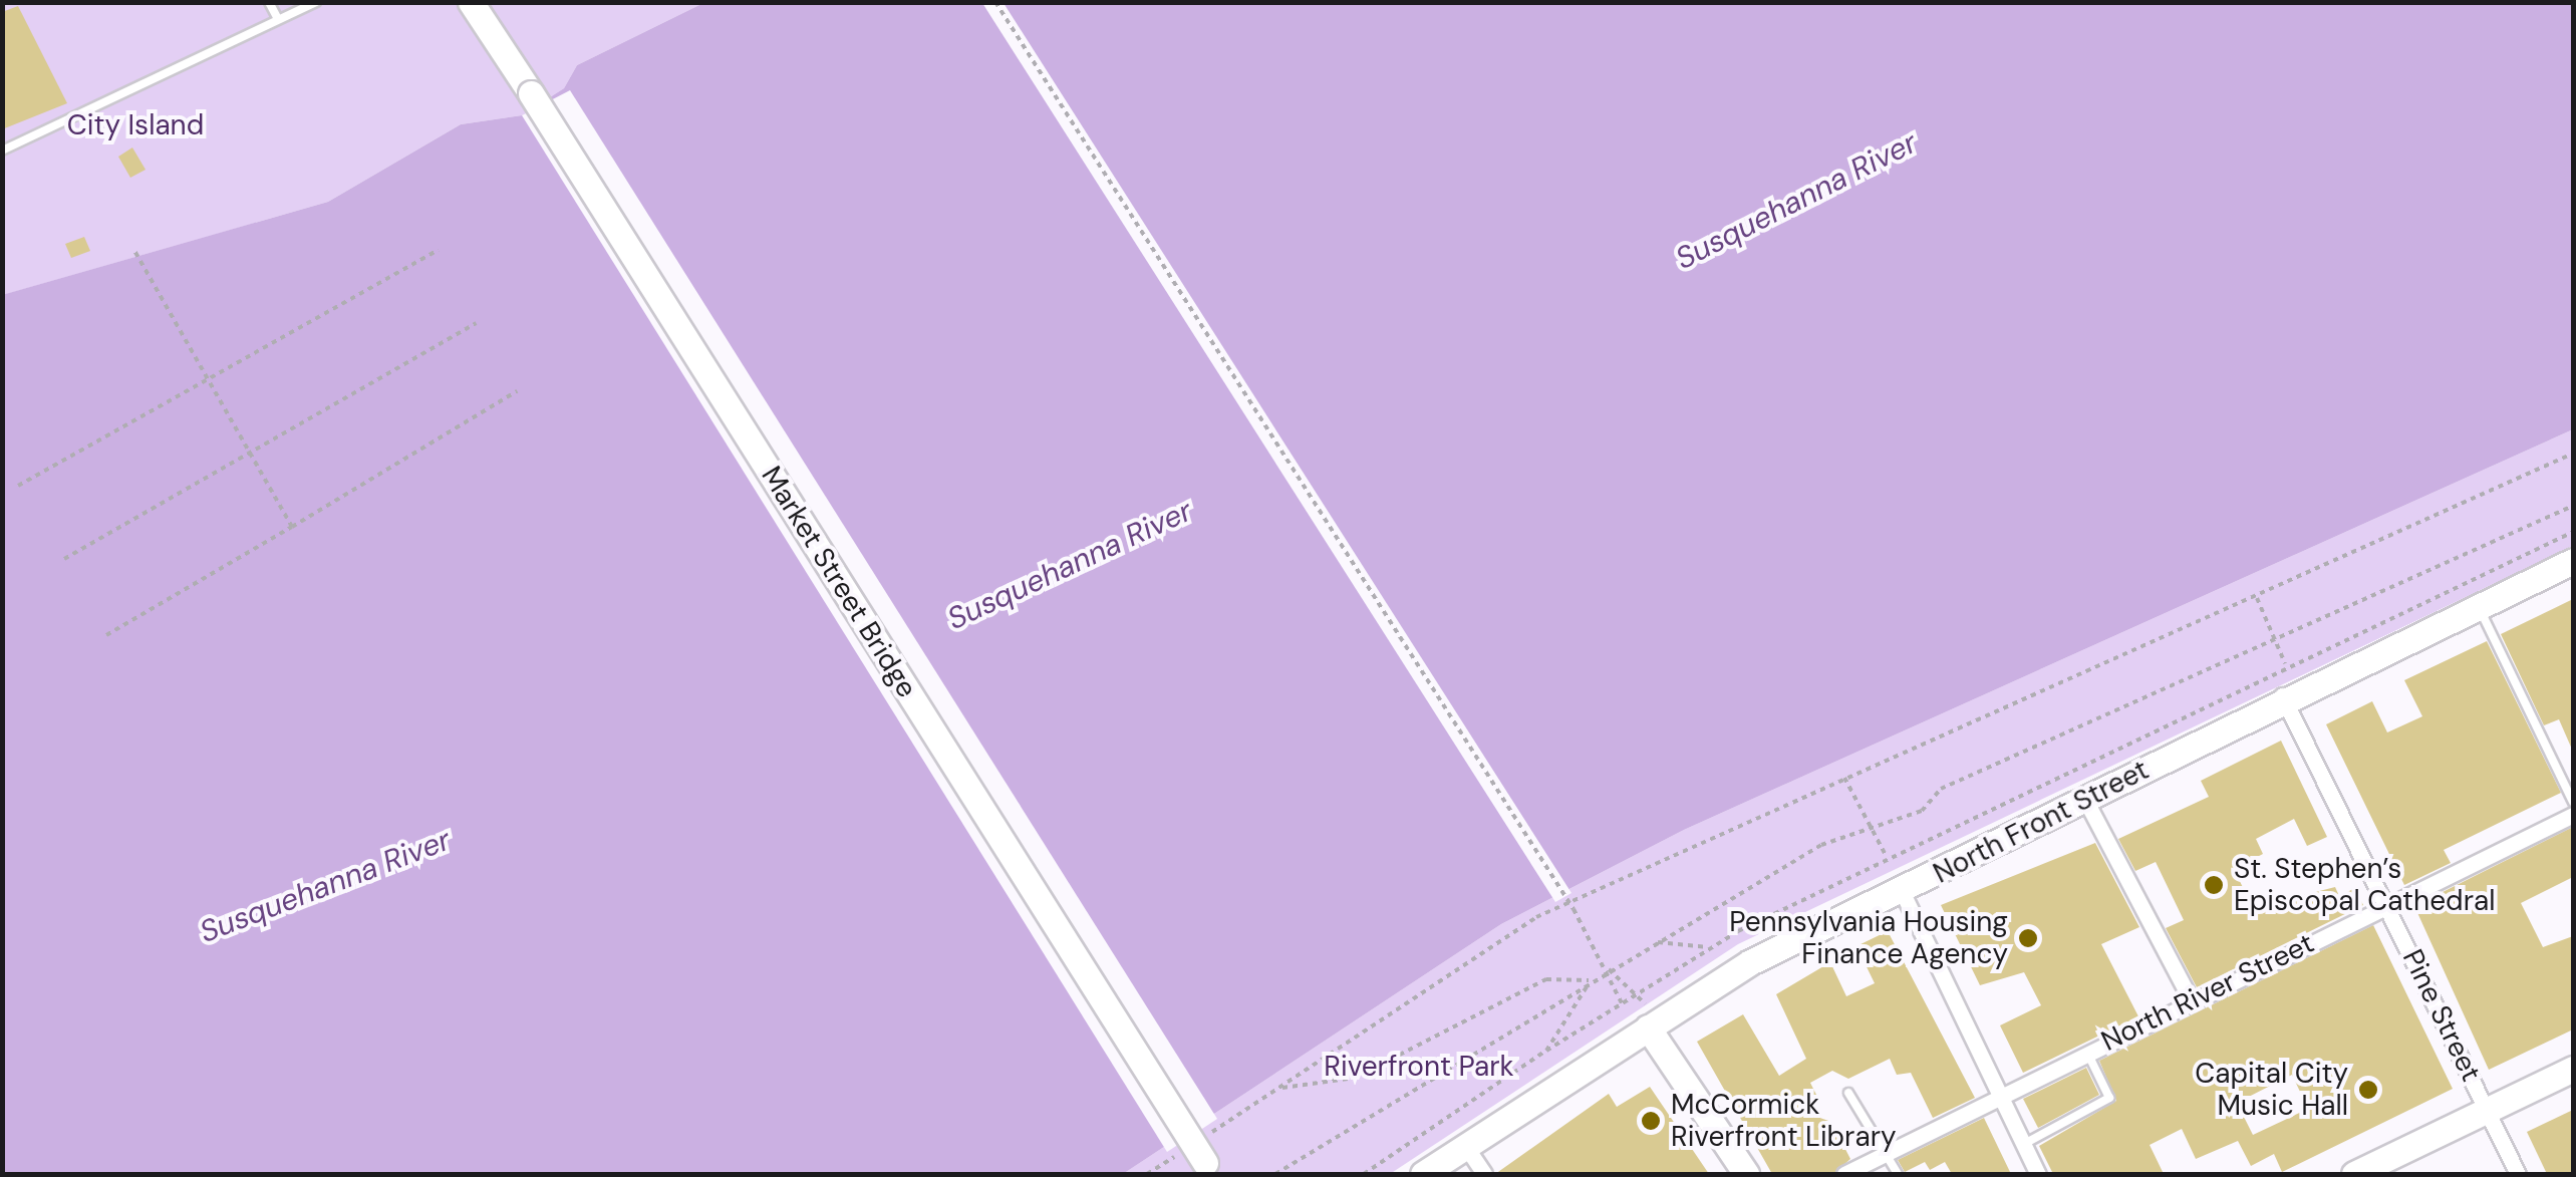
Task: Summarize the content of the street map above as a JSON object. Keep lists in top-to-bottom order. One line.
{"streets":{"main road":["Market Street Bridge","North Front Street"],"street":["North River Street","Pine Street"]},"crossings":[["North Front Street","Pine Street"],["North River Street","Pine Street"]],"water":["Susquehanna River"],"parks":["City Island","Riverfront Park"],"places":["St. Stephen’s Episcopal Cathedral","Pennsylvania Housing Finance Agency","Capital City Music Hall","McCormick Riverfront Library"]}
